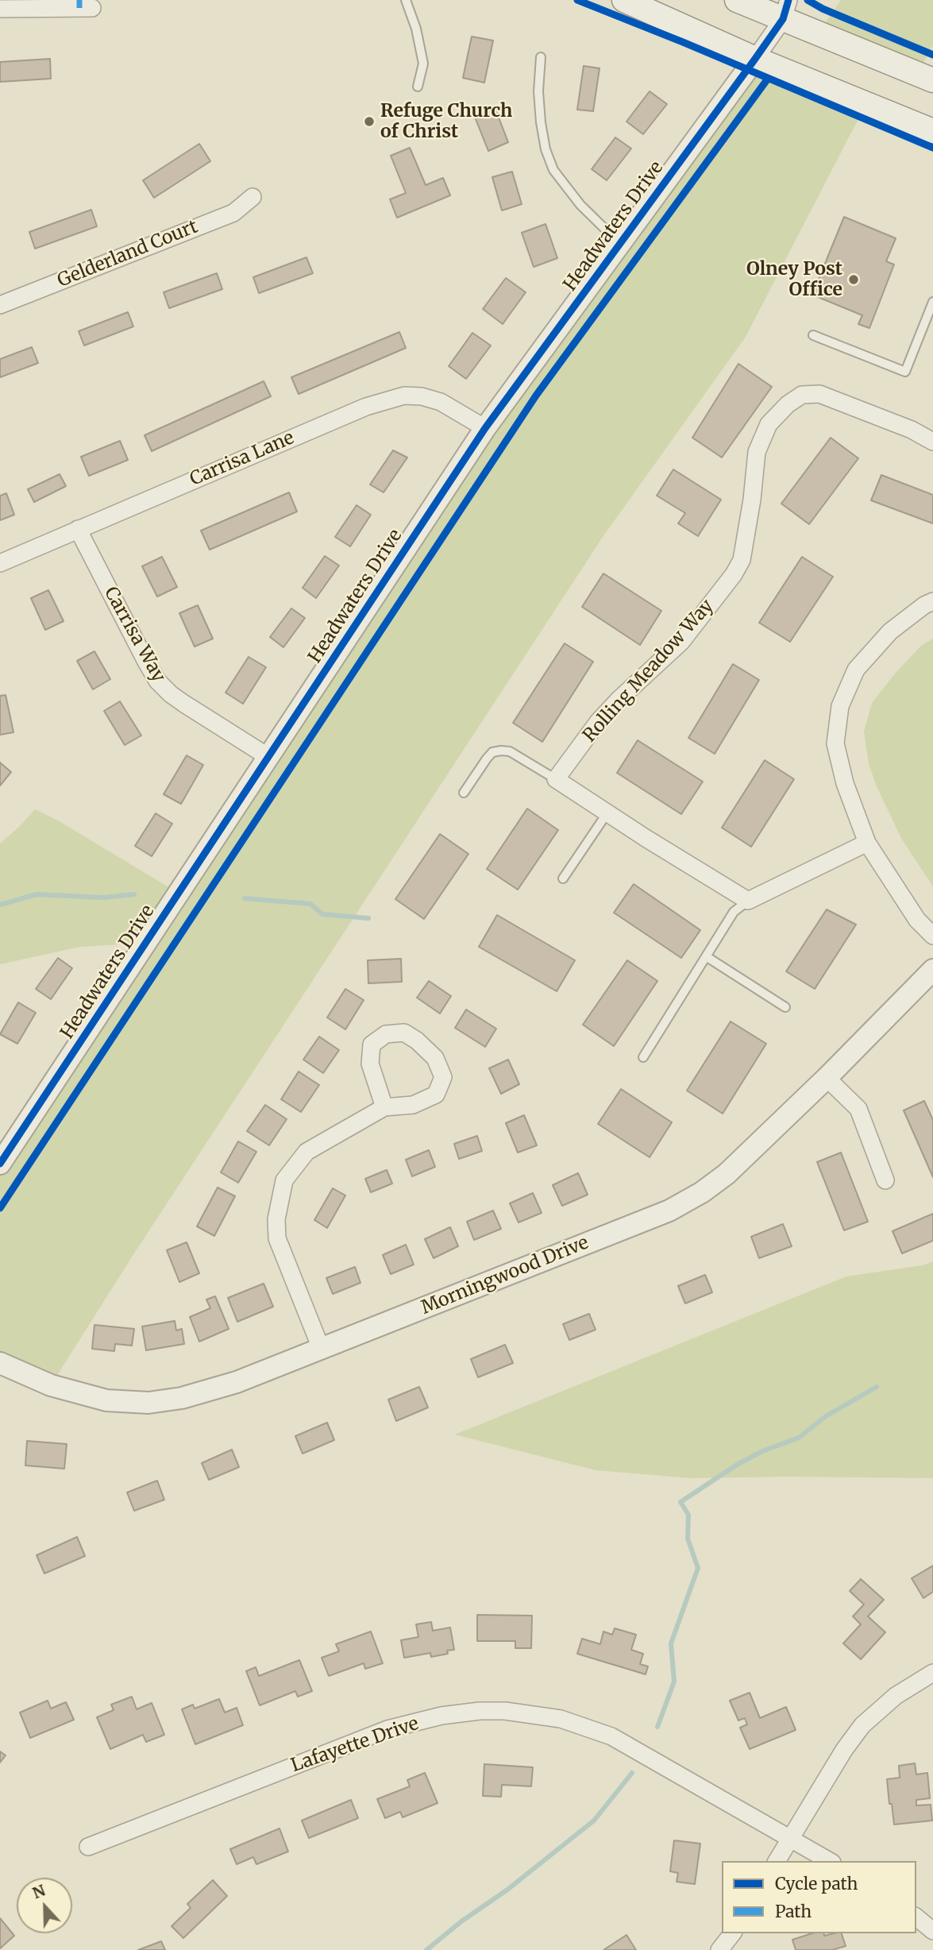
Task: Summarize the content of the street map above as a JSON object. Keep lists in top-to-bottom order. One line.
{"streets":{"street":["Headwaters Drive","Gelderland Court","Carrisa Lane","Carrisa Way","Rolling Meadow Way","Morningwood Drive","Lafayette Drive"]},"crossings":[["Headwaters Drive","Carrisa Lane"],["Headwaters Drive","Carrisa Way"],["Carrisa Lane","Carrisa Way"]],"places":["Refuge Church of Christ","Olney Post Office"],"legend":["Cycle path","Path"],"north":"top"}
